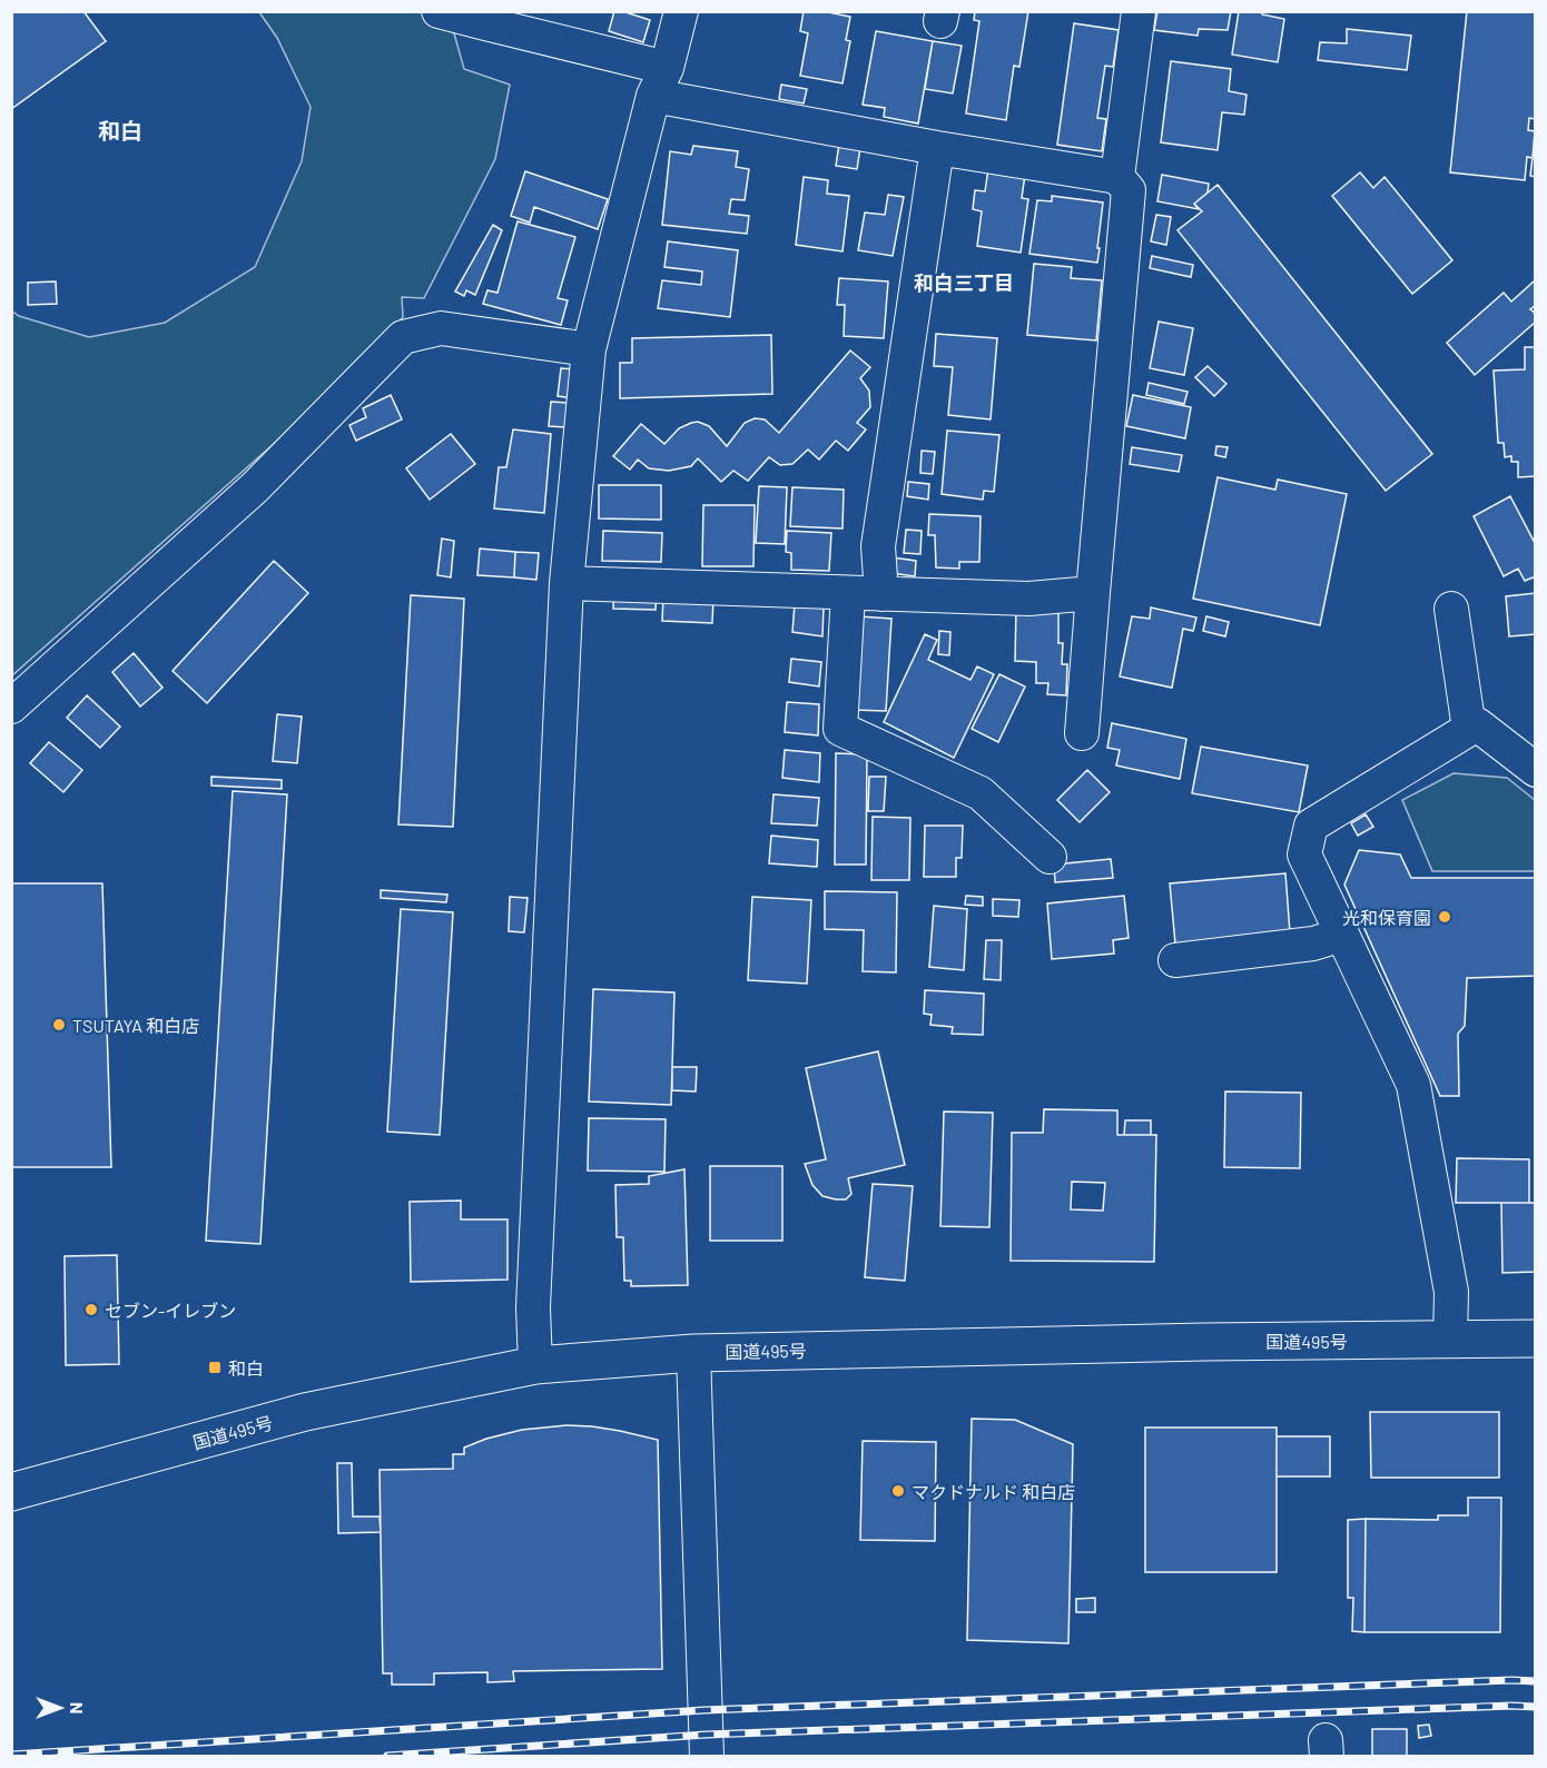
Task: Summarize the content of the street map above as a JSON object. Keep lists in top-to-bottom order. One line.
{"streets":{"highway":["国道495号"]},"districts":["和白","和白三丁目"],"places":{"other":["光和保育園","TSUTAYA 和白店","セブン-イレブン","マクドナルド 和白店"],"transit":["和白"]},"north":"right"}
